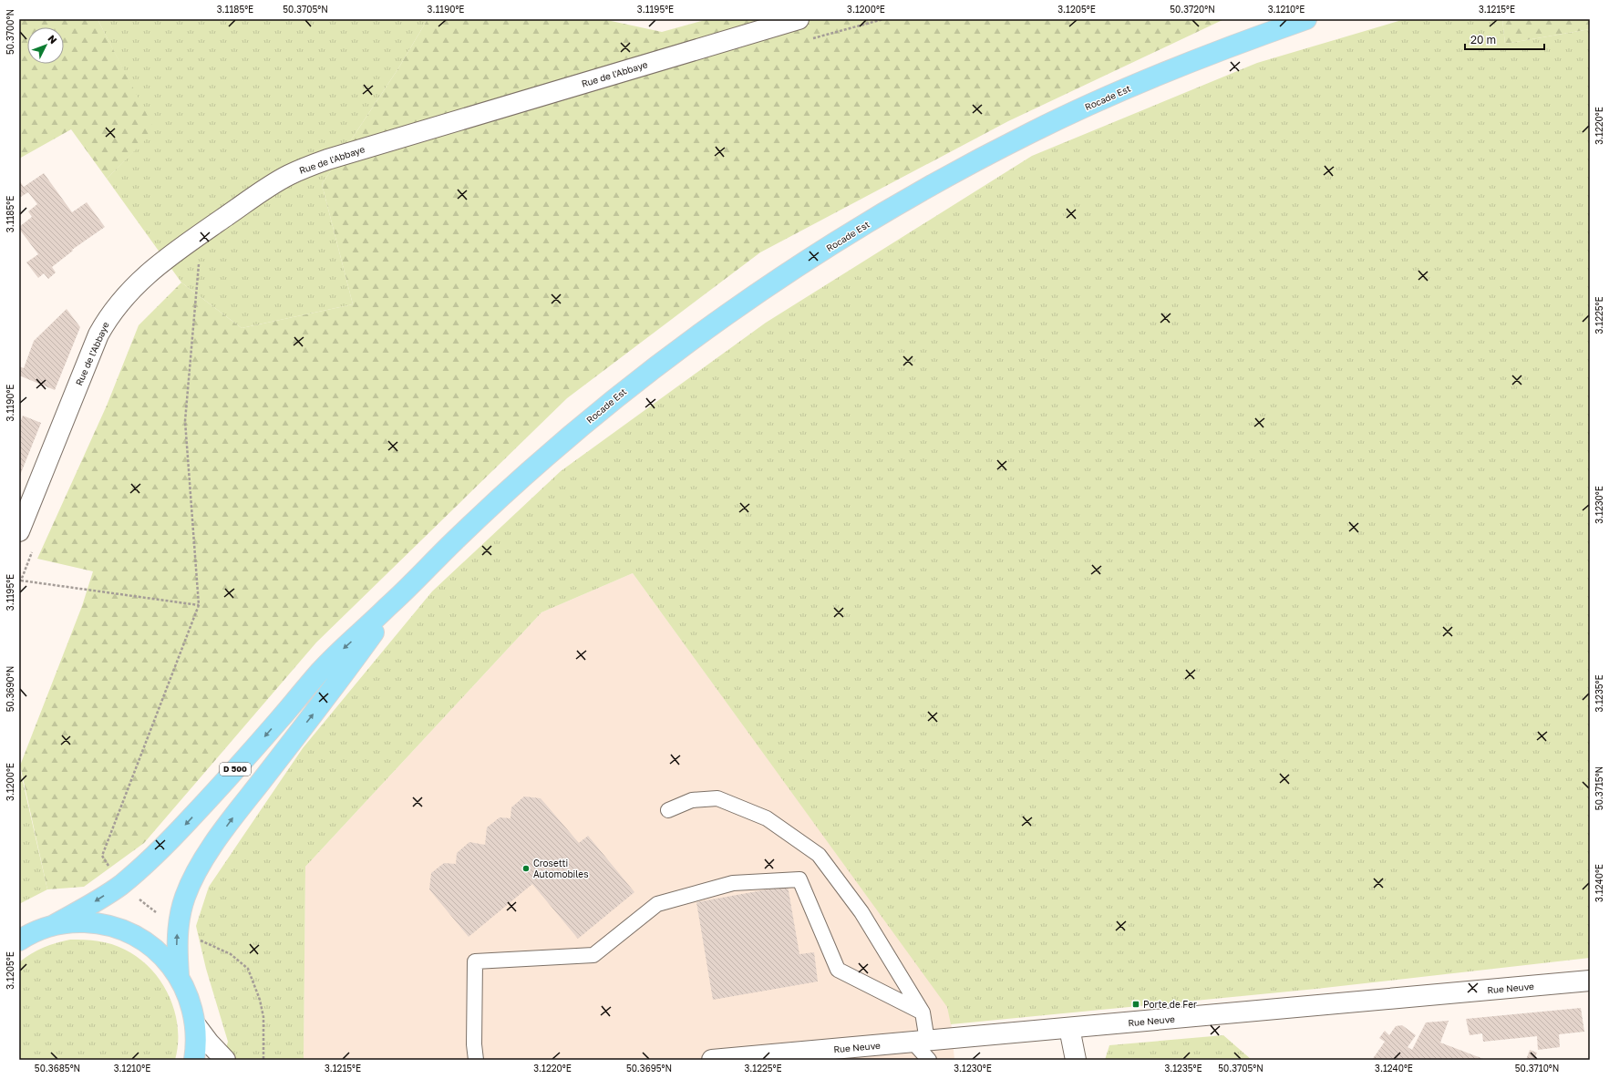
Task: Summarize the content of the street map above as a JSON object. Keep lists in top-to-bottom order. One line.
{"streets":{"main road":["Rocade Est","D 500"],"street":["Rue de l'Abbaye","Rue Neuve"]},"crossings":[["Rocade Est","D 500"]],"places":{"other":["Crosetti Automobiles"],"transit":["Porte de Fer"]},"scale_bar":"20 m","north":"top right","coordinates":["3.1185°E","50.3705°N","3.1190°E","3.1195°E","3.1200°E","3.1205°E","50.3720°N","3.1210°E","3.1215°E","50.3700°N","3.1220°E","3.1225°E","3.1230°E","50.3690°N","3.1235°E","50.3715°N","3.1240°E","50.3685°N","50.3695°N","50.3710°N"]}
